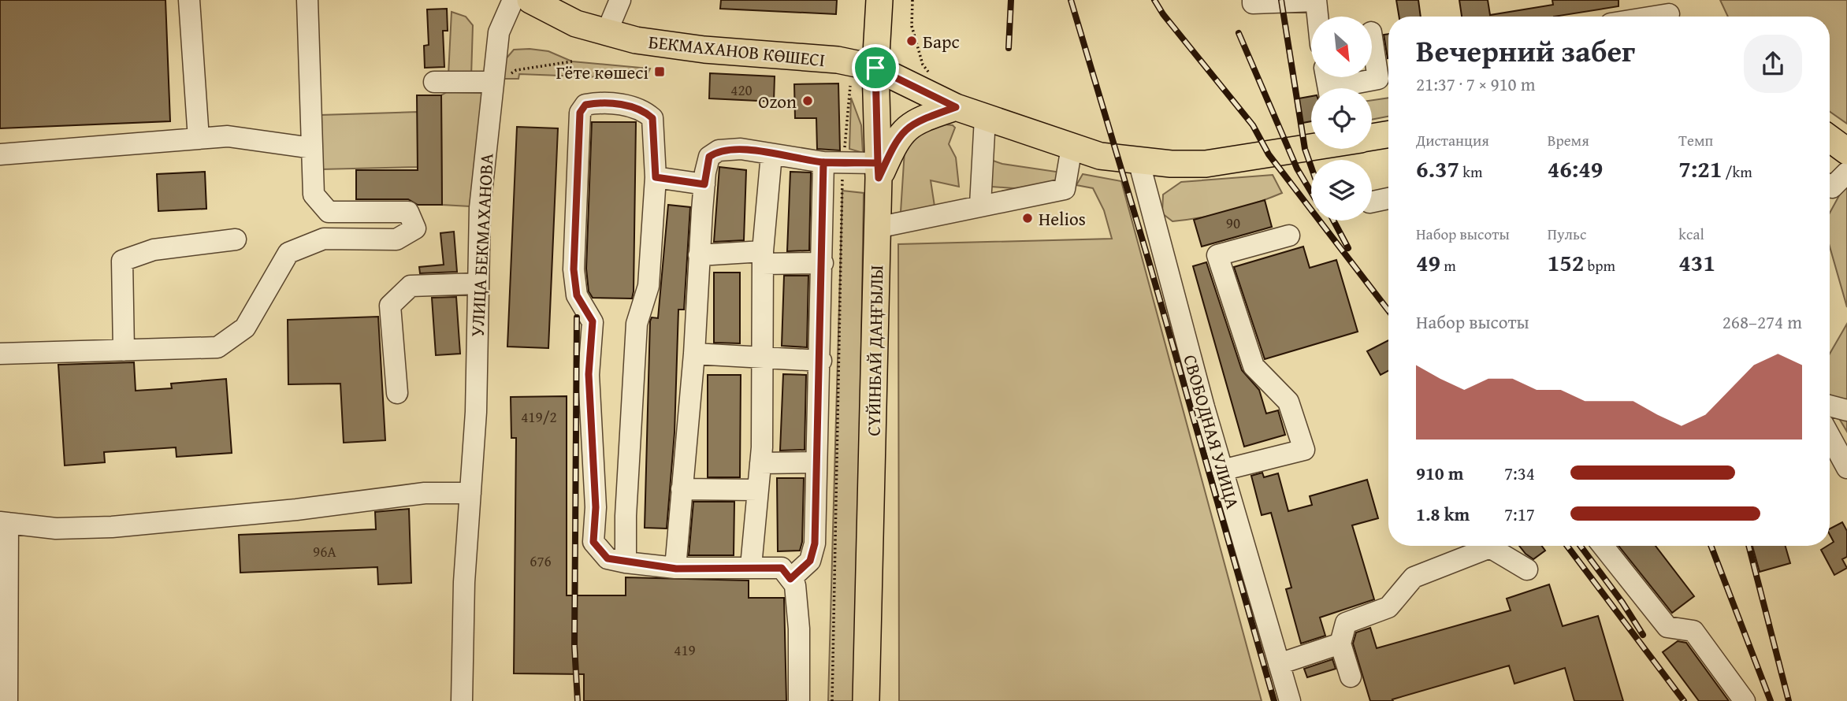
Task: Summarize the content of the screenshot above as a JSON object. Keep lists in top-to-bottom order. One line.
{"streets":{"main road":["БЕКМАХАНОВ КӨШЕСІ","СҮЙІНБАЙ ДАҢҒЫЛЫ"],"street":["УЛИЦА БЕКМАХАНОВА","СВОБОДНАЯ УЛИЦА"]},"crossings":[["БЕКМАХАНОВ КӨШЕСІ","СҮЙІНБАЙ ДАҢҒЫЛЫ"],["БЕКМАХАНОВ КӨШЕСІ","СВОБОДНАЯ УЛИЦА"]],"places":{"other":["Барс","Ozon","Helios"],"transit":["Гёте көшесі"]},"house_numbers":["420","90","419/2","96А","676","419"],"north":"bottom right","page":{"heading":["Вечерний забег","21:37 · 7 × 910 m"],"stats":[["Дистанция","6.37 km"],["Время","46:49"],["Темп","7:21 /km"],["Набор высоты","49 m"],["Пульс","152 bpm"],["kcal","431"]],"chart":["Набор высоты","268–274 m"],"list":[{"name":"910 m","note":"7:34"},{"name":"1.8 km","note":"7:17"}]}}
